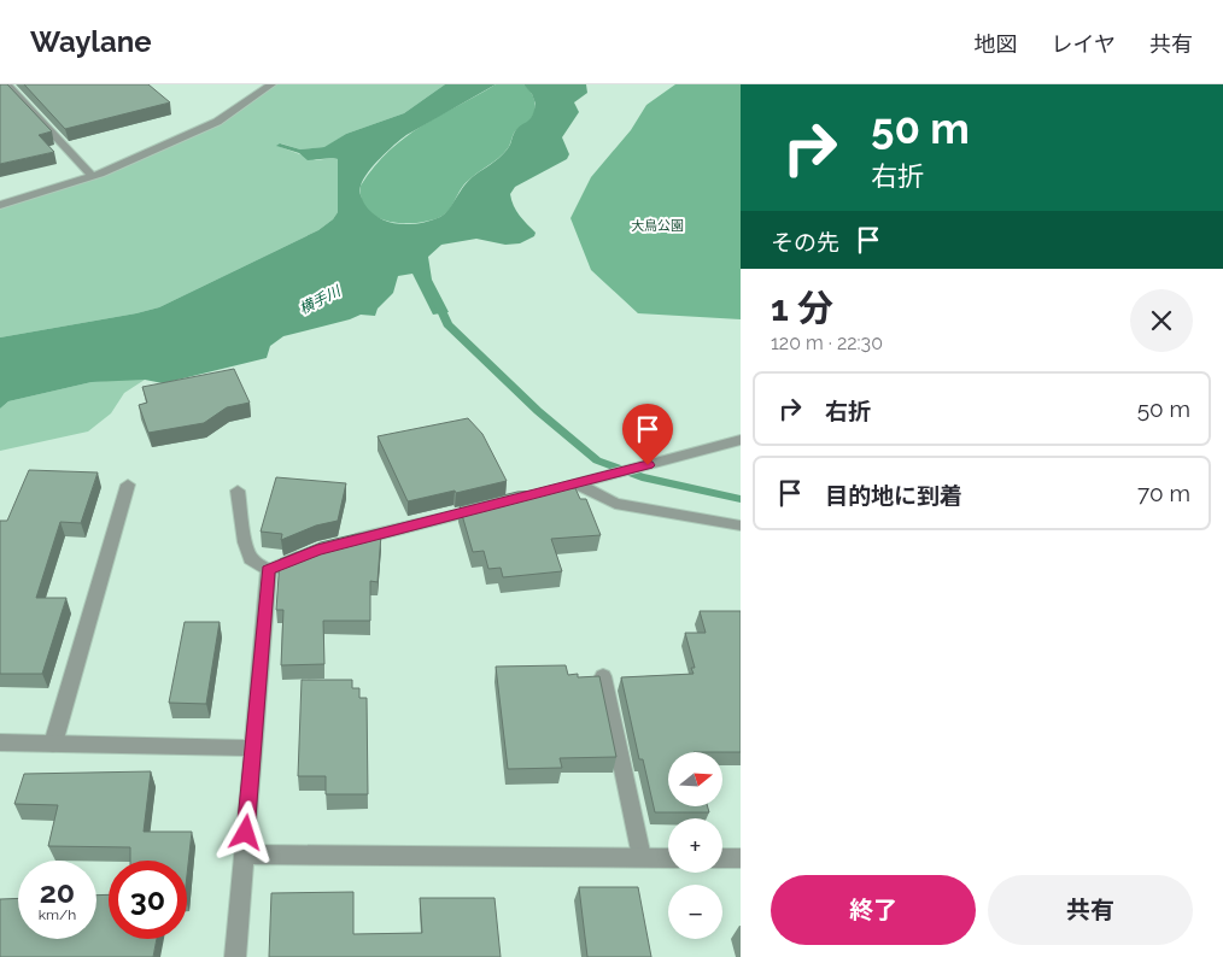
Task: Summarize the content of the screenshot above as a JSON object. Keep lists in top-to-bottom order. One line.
{"water":["横手川"],"parks":["大鳥公園"],"north":"right","page":{"header":"Waylane","nav":["地図","レイヤ","共有"],"turn":["50 m","右折"],"then":"その先","heading":["1 分","120 m · 22:30"],"list":[{"name":"右折","value":"50 m"},{"name":"目的地に到着","value":"70 m"}],"map_buttons":["+","−"],"speed":"20 km/h","limit":"30","buttons":["終了","共有"]}}
